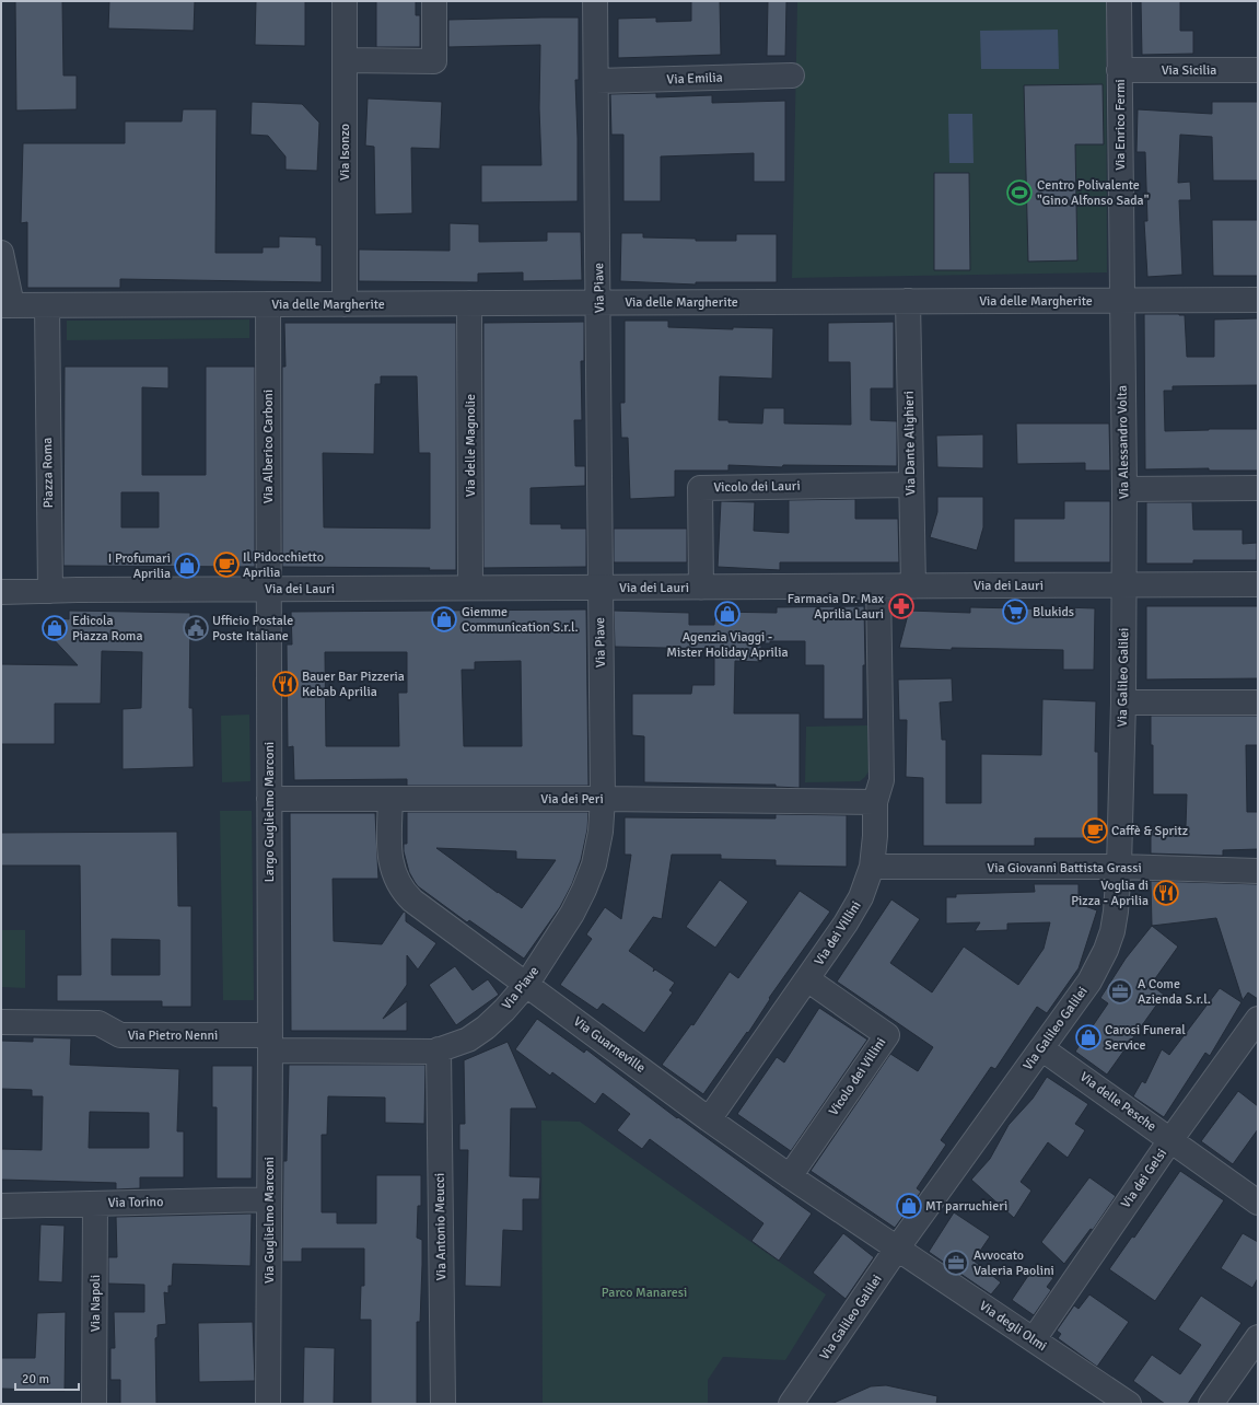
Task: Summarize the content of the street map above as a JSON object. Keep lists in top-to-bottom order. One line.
{"streets":{"street":["Via Sicilia","Via Emilia","Via Enrico Fermi","Via Isonzo","Via Piave","Via delle Margherite","Via Alessandro Volta","Via Dante Alighieri","Via delle Magnolie","Via Alberico Carboni","Piazza Roma","Vicolo dei Lauri","Via dei Lauri","Via Galileo Galilei","Via dei Peri","Largo Guglielmo Marconi","Via Giovanni Battista Grassi","Via dei Villini","Via Pietro Nenni","Via Guarneville","Vicolo dei Villini","Via delle Pesche","Via dei Gelsi","Via Torino","Via Guglielmo Marconi","Via Antonio Meucci","Via Napoli","Via degli Olmi"]},"crossings":[["Via Sicilia","Via Enrico Fermi"],["Via Emilia","Via Piave"],["Via Enrico Fermi","Via delle Margherite"],["Via Enrico Fermi","Via Alessandro Volta"],["Via Isonzo","Via delle Margherite"],["Via Piave","Via delle Margherite"],["Via Piave","Via dei Lauri"],["Via Piave","Via dei Peri"],["Via Piave","Largo Guglielmo Marconi"],["Via Piave","Via Pietro Nenni"],["Via Piave","Via Guarneville"],["Via Piave","Via Guglielmo Marconi"],["Via Piave","Via Antonio Meucci"],["Via delle Margherite","Via Alessandro Volta"],["Via delle Margherite","Via Dante Alighieri"],["Via delle Margherite","Via delle Magnolie"],["Via delle Margherite","Via Alberico Carboni"],["Via delle Margherite","Piazza Roma"],["Via Alessandro Volta","Via dei Lauri"],["Via Alessandro Volta","Via Galileo Galilei"],["Via Dante Alighieri","Vicolo dei Lauri"],["Via Dante Alighieri","Via dei Lauri"],["Via delle Magnolie","Via dei Lauri"],["Via Alberico Carboni","Via dei Lauri"],["Via Alberico Carboni","Largo Guglielmo Marconi"],["Piazza Roma","Via dei Lauri"],["Vicolo dei Lauri","Via dei Lauri"],["Via dei Lauri","Via Galileo Galilei"],["Via dei Lauri","Largo Guglielmo Marconi"],["Via dei Lauri","Via dei Villini"],["Via Galileo Galilei","Via Giovanni Battista Grassi"],["Via Galileo Galilei","Via Guarneville"],["Via Galileo Galilei","Via delle Pesche"],["Via Galileo Galilei","Via degli Olmi"],["Via dei Peri","Largo Guglielmo Marconi"],["Via dei Peri","Via dei Villini"],["Via dei Peri","Via Guarneville"],["Largo Guglielmo Marconi","Via Pietro Nenni"],["Largo Guglielmo Marconi","Via Guglielmo Marconi"],["Via Giovanni Battista Grassi","Via dei Villini"],["Via dei Villini","Via Guarneville"],["Via dei Villini","Vicolo dei Villini"],["Via Pietro Nenni","Via Guglielmo Marconi"],["Via Guarneville","Vicolo dei Villini"],["Via Guarneville","Via degli Olmi"],["Via delle Pesche","Via dei Gelsi"],["Via dei Gelsi","Via degli Olmi"],["Via Torino","Via Guglielmo Marconi"],["Via Torino","Via Napoli"]],"parks":["Parco Manaresi"],"places":{"sports":["Centro Polivalente \"Gino Alfonso Sada\""],"cafe":["Il Pidocchietto Aprilia","Caffè & Spritz"],"shop":["I Profumari Aprilia","Agenzia Viaggi - Mister Holiday Aprilia","Giemme Communication S.r.l.","Edicola Piazza Roma","Carosi Funeral Service","MT parruchieri"],"pharmacy":["Farmacia Dr. Max Aprilia Lauri"],"supermarket":["Blukids"],"public building":["Ufficio Postale Poste Italiane"],"restaurant":["Bauer Bar Pizzeria Kebab Aprilia","Voglia di Pizza - Aprilia"],"office":["A Come Azienda S.r.l.","Avvocato Valeria Paolini"]},"scale_bar":"20 m"}
